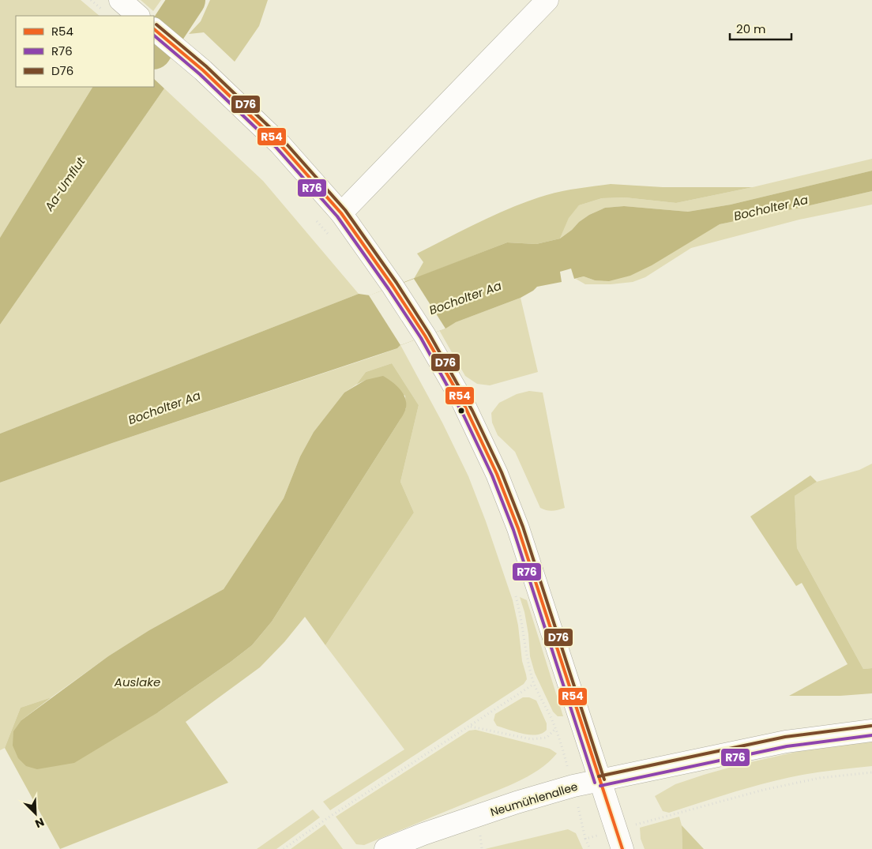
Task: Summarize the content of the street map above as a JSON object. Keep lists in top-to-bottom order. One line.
{"streets":{"main road":["Neumühlenallee"]},"water":["Aa-Umflut","Bocholter Aa","Auslake"],"lines":["transit line D76","transit line R54","transit line R76"],"legend":["R54","R76","D76"],"scale_bar":"20 m","north":"bottom right"}
